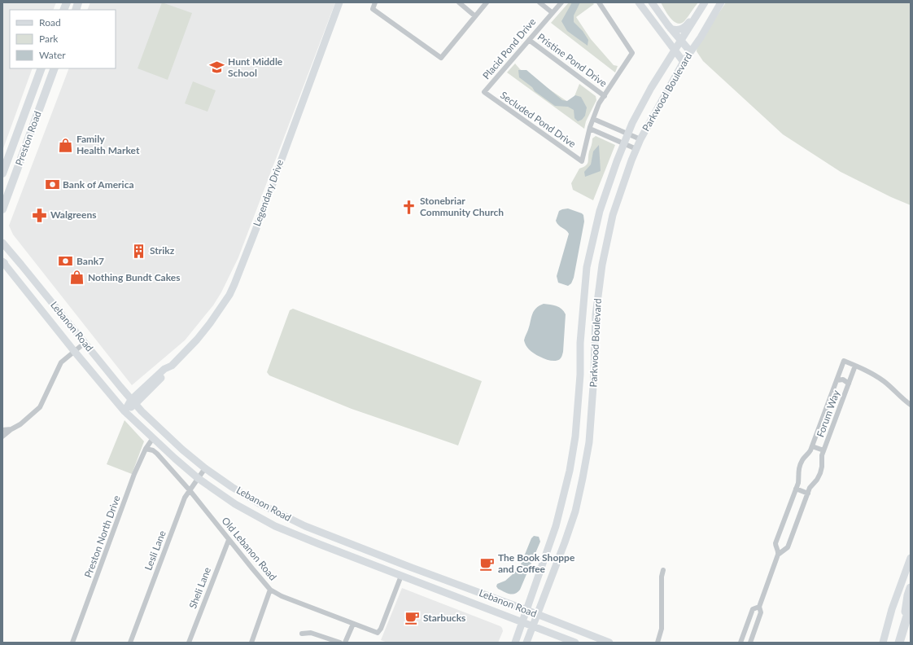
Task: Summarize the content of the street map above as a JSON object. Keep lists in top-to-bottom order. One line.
{"streets":{"main road":["Parkwood Boulevard","Preston Road","Legendary Drive","Lebanon Road"],"street":["Placid Pond Drive","Pristine Pond Drive","Secluded Pond Drive","Forum Way","Preston North Drive","Old Lebanon Road","Lesli Lane","Sheli Lane"]},"crossings":[["Placid Pond Drive","Pristine Pond Drive"],["Placid Pond Drive","Secluded Pond Drive"],["Parkwood Boulevard","Lebanon Road"],["Legendary Drive","Lebanon Road"],["Lebanon Road","Preston North Drive"],["Lebanon Road","Old Lebanon Road"],["Lebanon Road","Lesli Lane"],["Preston North Drive","Old Lebanon Road"],["Old Lebanon Road","Lesli Lane"],["Old Lebanon Road","Sheli Lane"]],"places":{"school or university":["Hunt Middle School"],"shop":["Family Health Market","Nothing Bundt Cakes"],"bank":["Bank of America","Bank7"],"church":["Stonebriar Community Church"],"pharmacy":["Walgreens"],"building":["Strikz"],"cafe":["The Book Shoppe and Coffee","Starbucks"]},"legend":["Road","Park","Water"]}
